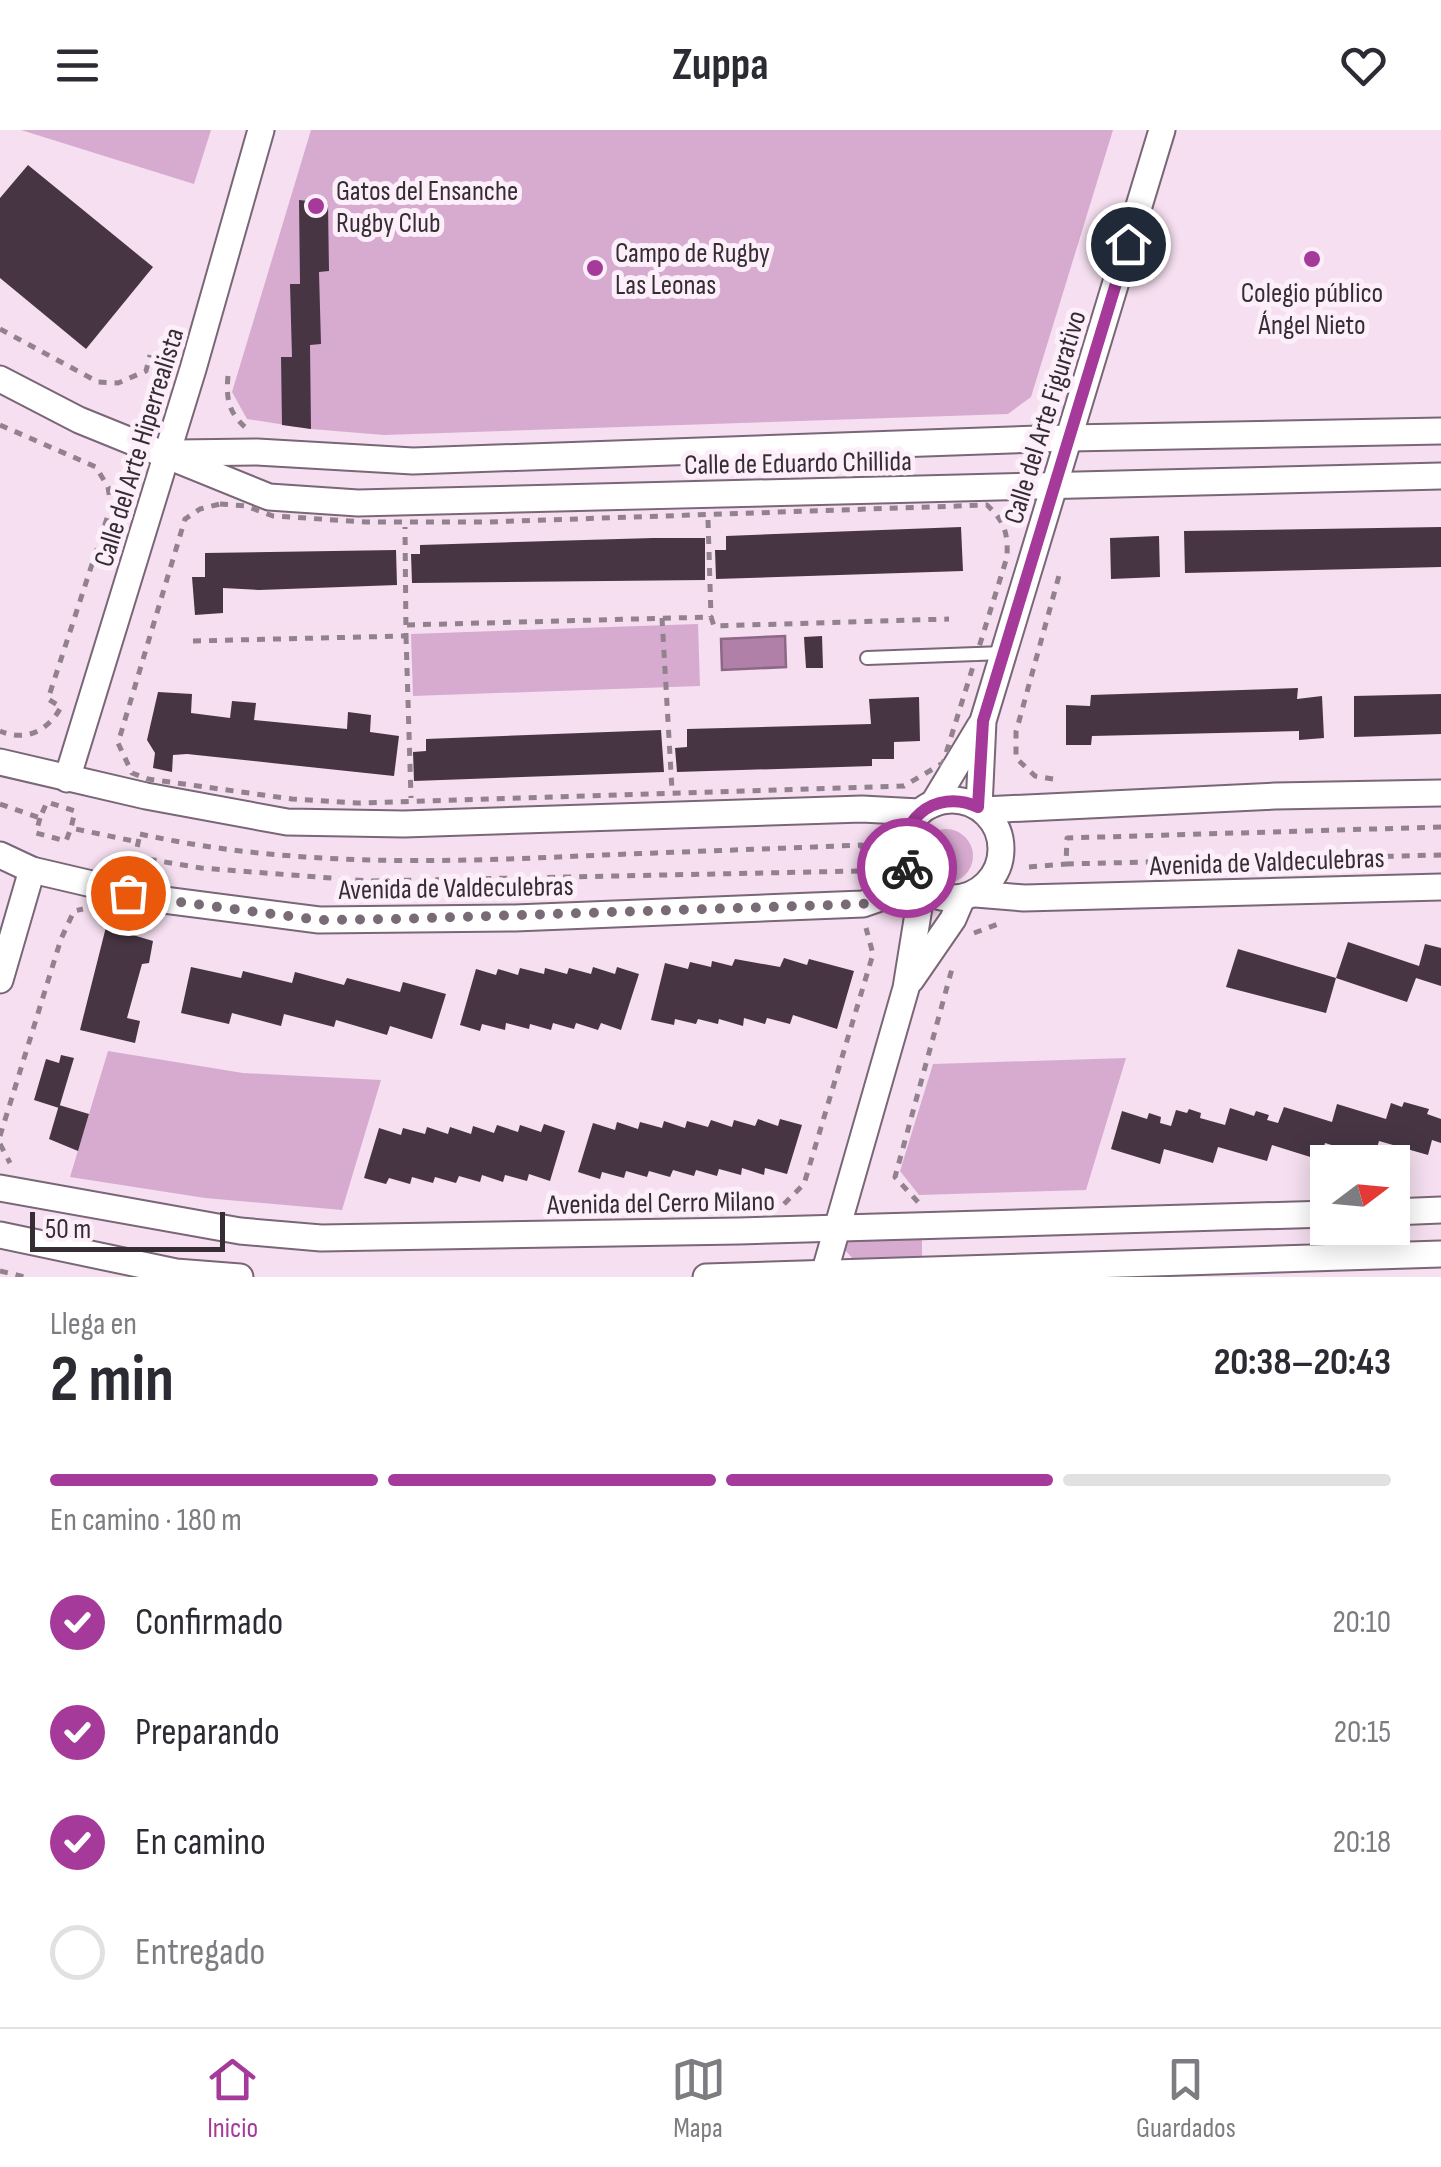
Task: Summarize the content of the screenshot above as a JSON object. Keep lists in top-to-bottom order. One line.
{"streets":{"street":["Calle del Arte Figurativo","Calle del Arte Hiperrealista","Calle de Eduardo Chillida","Avenida de Valdeculebras","Avenida del Cerro Milano"]},"crossings":[["Calle del Arte Figurativo","Calle de Eduardo Chillida"],["Calle del Arte Figurativo","Avenida de Valdeculebras"],["Calle del Arte Hiperrealista","Calle de Eduardo Chillida"]],"places":["Gatos del Ensanche Rugby Club","Colegio público Ángel Nieto","Campo de Rugby Las Leonas"],"scale_bar":"50 m","north":"right","page":{"header":"Zuppa","scale":"50 m","heading":["2 min","Llega en","20:38–20:43"],"bar":"En camino · 180 m","list":[["Confirmado","20:10"],["Preparando","20:15"],["En camino","20:18"],"Entregado"],"tabs":["Inicio","Mapa","Guardados"]}}
